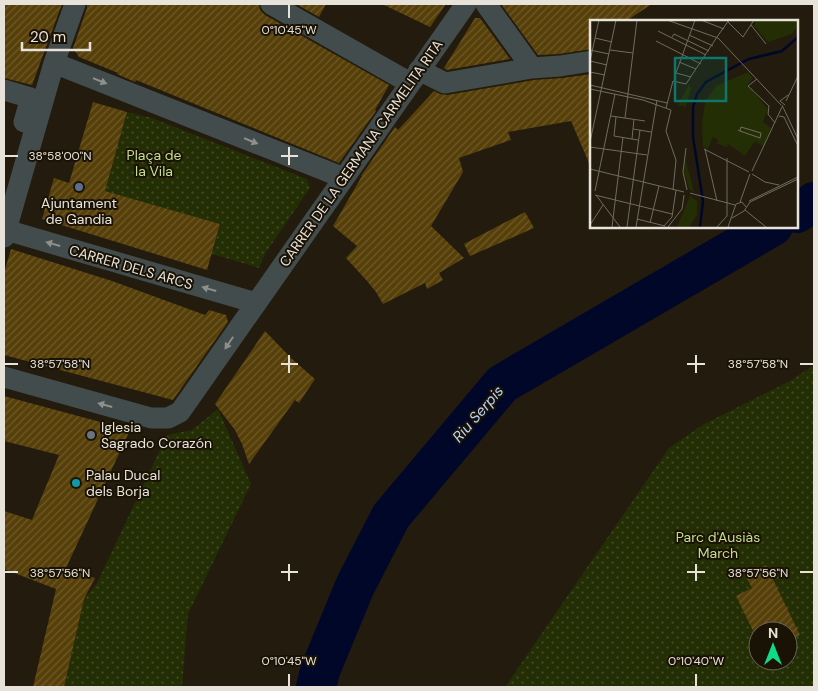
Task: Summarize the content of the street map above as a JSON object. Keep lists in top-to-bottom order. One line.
{"streets":{"street":["CARRER DE LA GERMANA CARMELITA RITA","CARRER DELS ARCS"]},"crossings":[["CARRER DE LA GERMANA CARMELITA RITA","CARRER DELS ARCS"]],"one_way":["CARRER DE LA GERMANA CARMELITA RITA"],"water":["Riu Serpis"],"parks":["Plaça de la Vila","Parc d'Ausiàs March"],"places":["Ajuntament de Gandia","Iglesia Sagrado Corazón","Palau Ducal dels Borja"],"scale_bar":"20 m","north":"top","coordinates":["0°10'45\"W","38°58'00\"N","38°57'58\"N","38°57'56\"N","0°10'40\"W"]}
